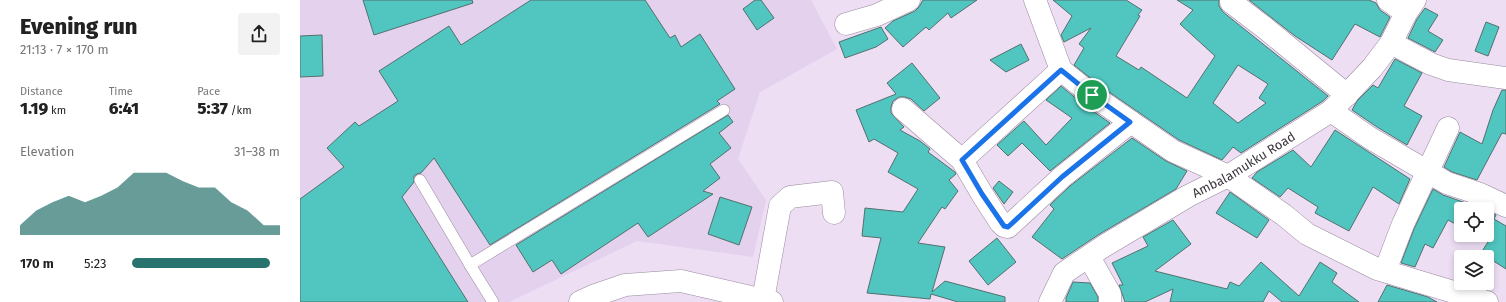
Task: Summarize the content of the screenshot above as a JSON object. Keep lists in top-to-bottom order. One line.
{"streets":{"street":["Ambalamukku Road"]},"page":{"heading":["Evening run","21:13 · 7 × 170 m"],"stats":[["Distance","1.19 km"],["Time","6:41"],["Pace","5:37 /km"]],"chart":["Elevation","31–38 m"],"list":[{"name":"170 m","note":"5:23"}]}}
